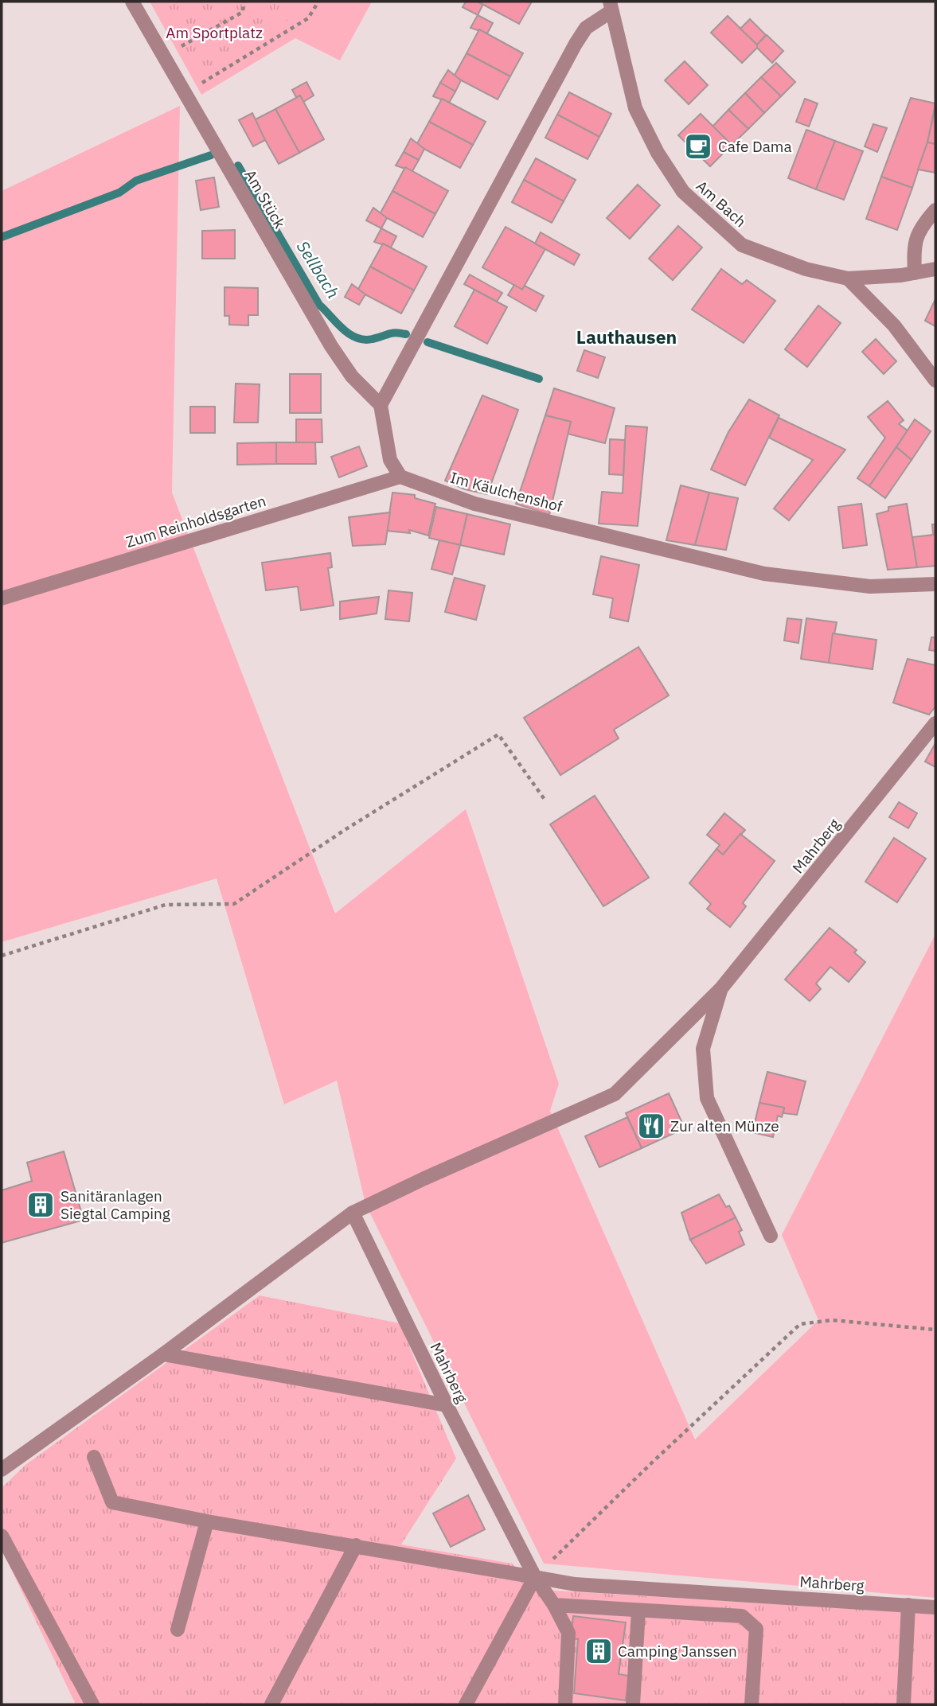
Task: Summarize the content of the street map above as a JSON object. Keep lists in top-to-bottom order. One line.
{"streets":{"street":["Am Stück","Am Bach","Im Käulchenshof","Zum Reinholdsgarten","Mahrberg"]},"crossings":[["Im Käulchenshof","Zum Reinholdsgarten"]],"districts":["Lauthausen"],"water":["Sellbach"],"parks":["Am Sportplatz"],"places":{"cafe":["Cafe Dama"],"restaurant":["Zur alten Münze"],"building":["Sanitäranlagen Siegtal Camping","Camping Janssen"]}}
